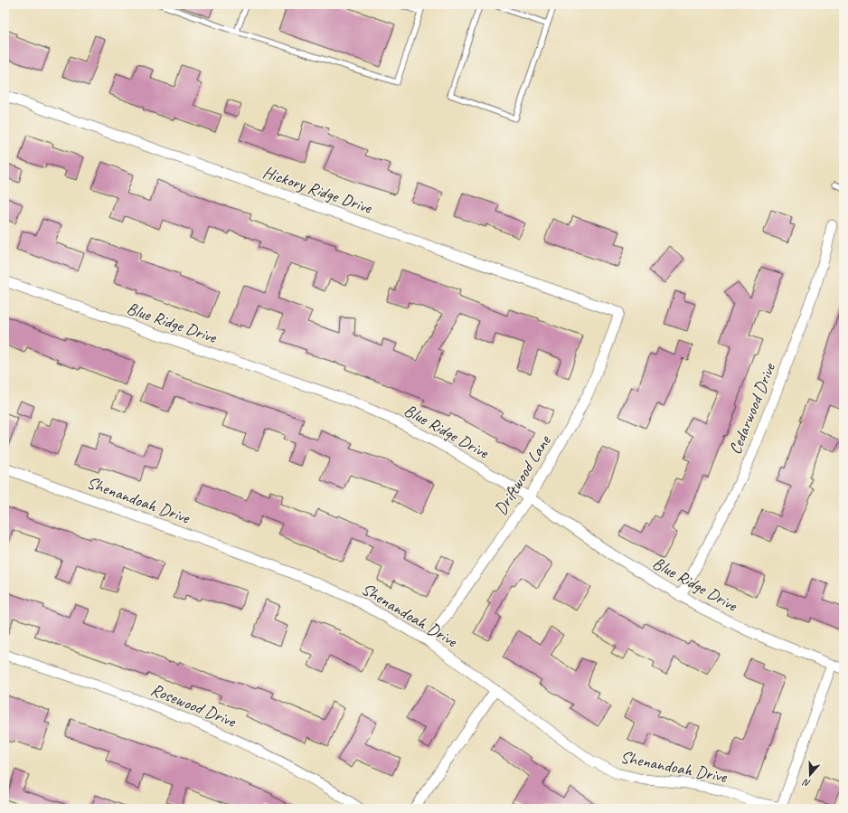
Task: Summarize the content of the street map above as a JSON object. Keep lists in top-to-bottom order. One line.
{"streets":{"street":["Hickory Ridge Drive","Blue Ridge Drive","Cedarwood Drive","Driftwood Lane","Shenandoah Drive","Rosewood Drive"]},"crossings":[["Hickory Ridge Drive","Driftwood Lane"],["Blue Ridge Drive","Cedarwood Drive"],["Blue Ridge Drive","Driftwood Lane"],["Blue Ridge Drive","Shenandoah Drive"],["Driftwood Lane","Shenandoah Drive"]],"north":"bottom"}
